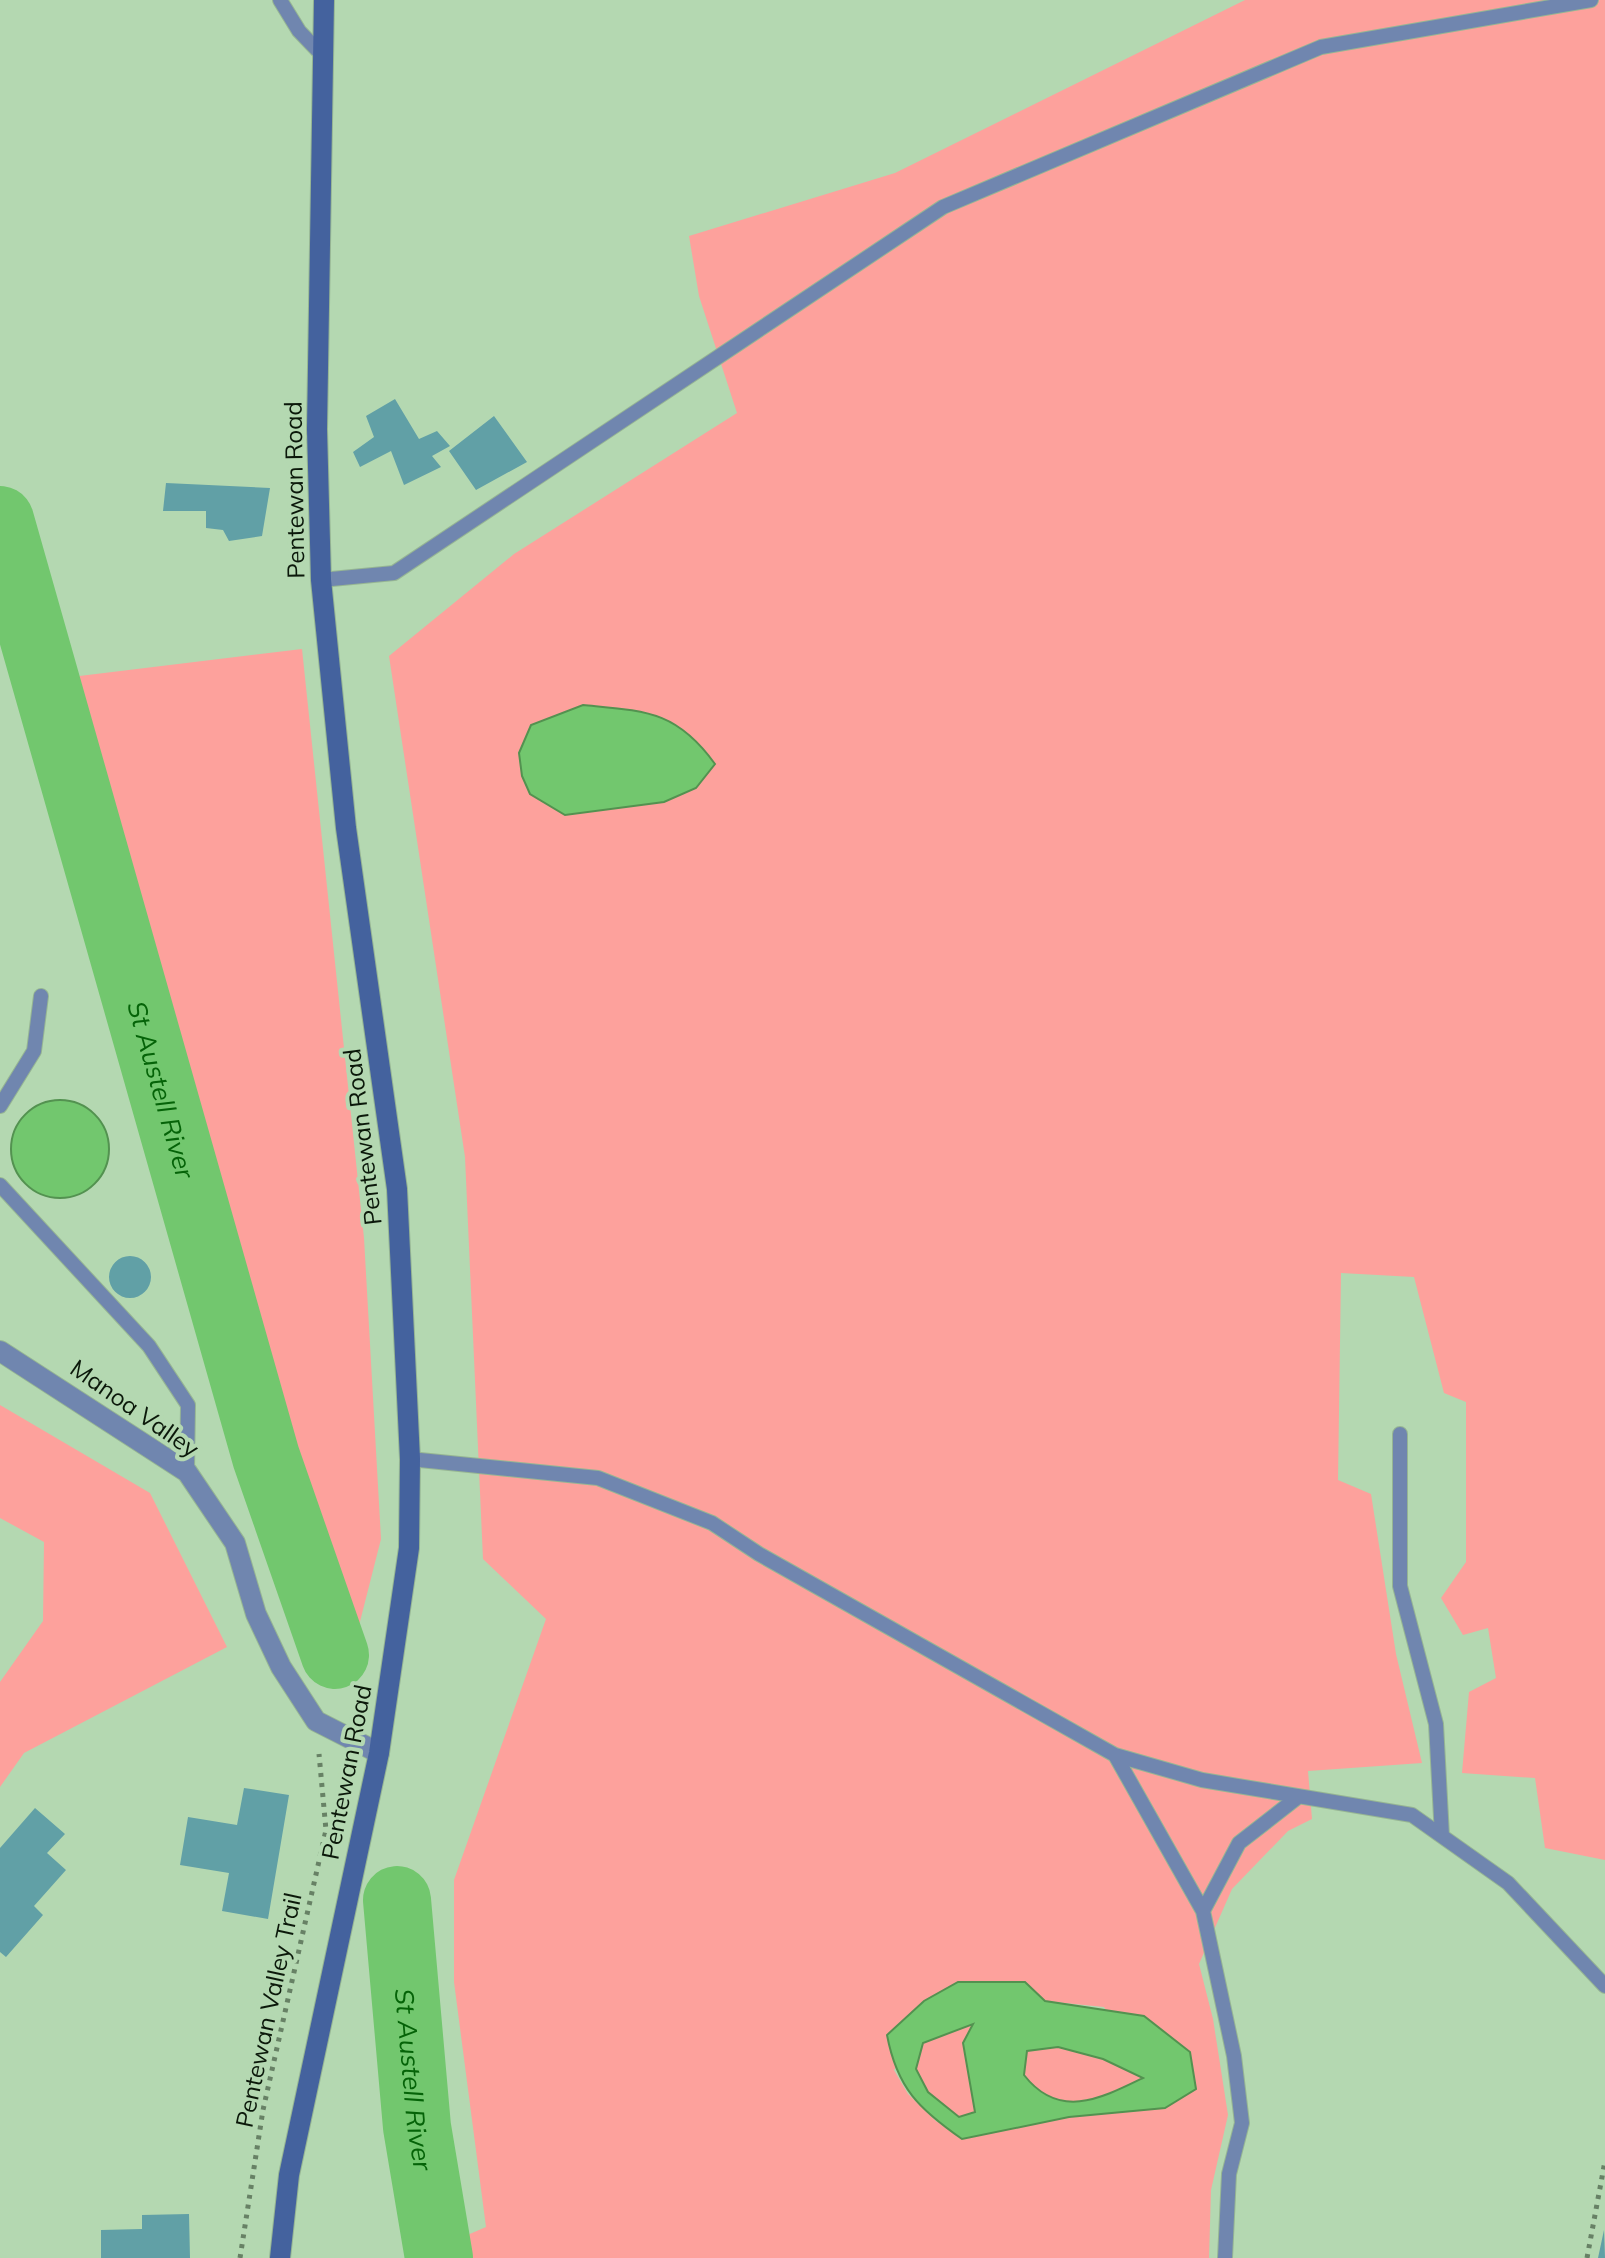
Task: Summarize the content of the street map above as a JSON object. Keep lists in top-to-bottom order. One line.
{"streets":{"main road":["Pentewan Road"],"street":["Manoa Valley"],"path":["Pentewan Valley Trail"]},"crossings":[["Manoa Valley","Pentewan Valley Trail"]],"water":["St Austell River"]}
